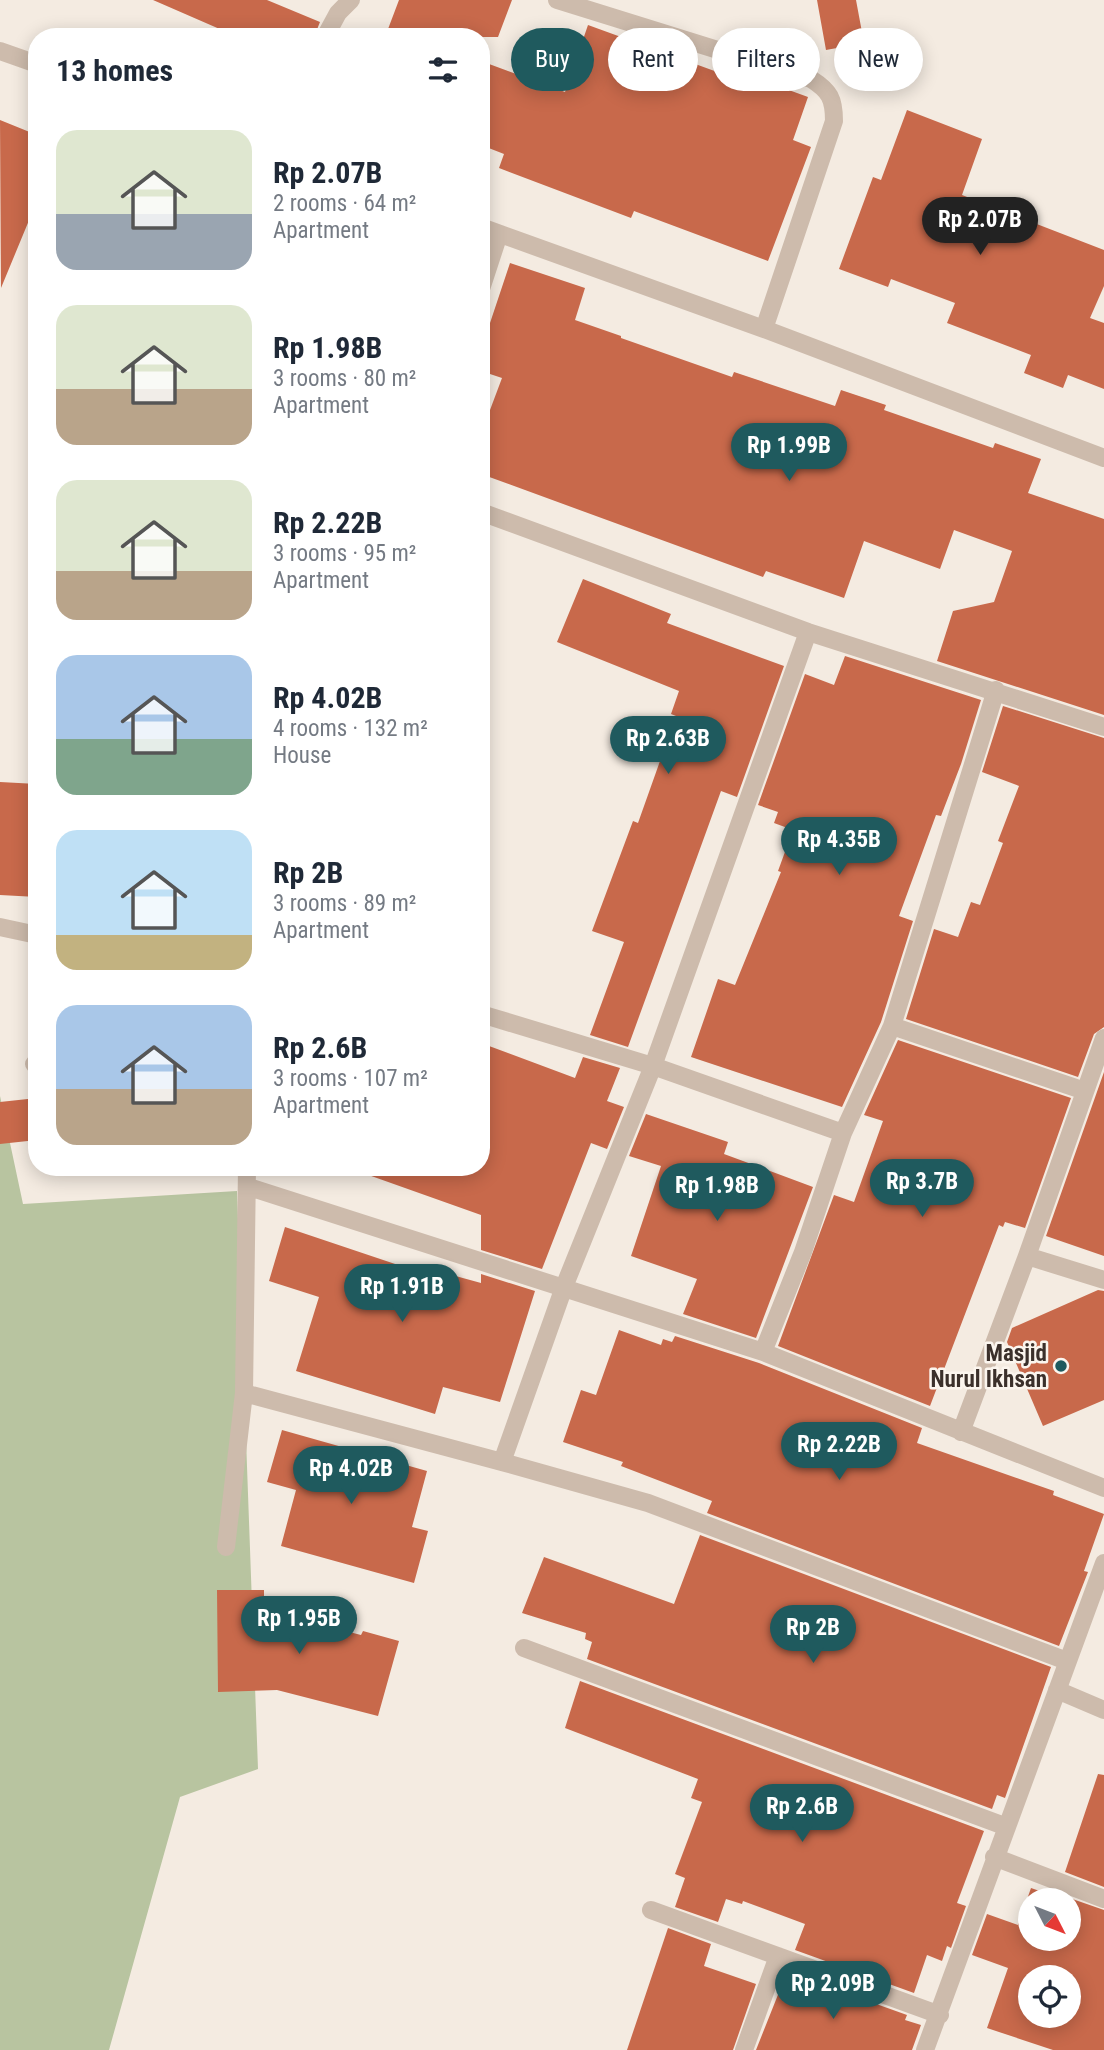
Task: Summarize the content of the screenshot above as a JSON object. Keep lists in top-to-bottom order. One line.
{"places":["Masjid Nurul Ikhsan"],"north":"bottom right","page":{"chip":["Buy","Rent","Filters","New"],"heading":"13 homes","list":[{"name":"Rp 2.07B","note":"2 rooms · 64 m² · Apartment"},{"name":"Rp 1.98B","note":"3 rooms · 80 m² · Apartment"},{"name":"Rp 2.22B","note":"3 rooms · 95 m² · Apartment"},{"name":"Rp 4.02B","note":"4 rooms · 132 m² · House"},{"name":"Rp 2B","note":"3 rooms · 89 m² · Apartment"},{"name":"Rp 2.6B","note":"3 rooms · 107 m² · Apartment"}],"price":["Rp 2.07B","Rp 1.99B","Rp 2.63B","Rp 4.35B","Rp 3.7B","Rp 1.98B","Rp 1.91B","Rp 2.22B","Rp 4.02B","Rp 1.95B","Rp 2B","Rp 2.6B","Rp 2.09B"]}}
